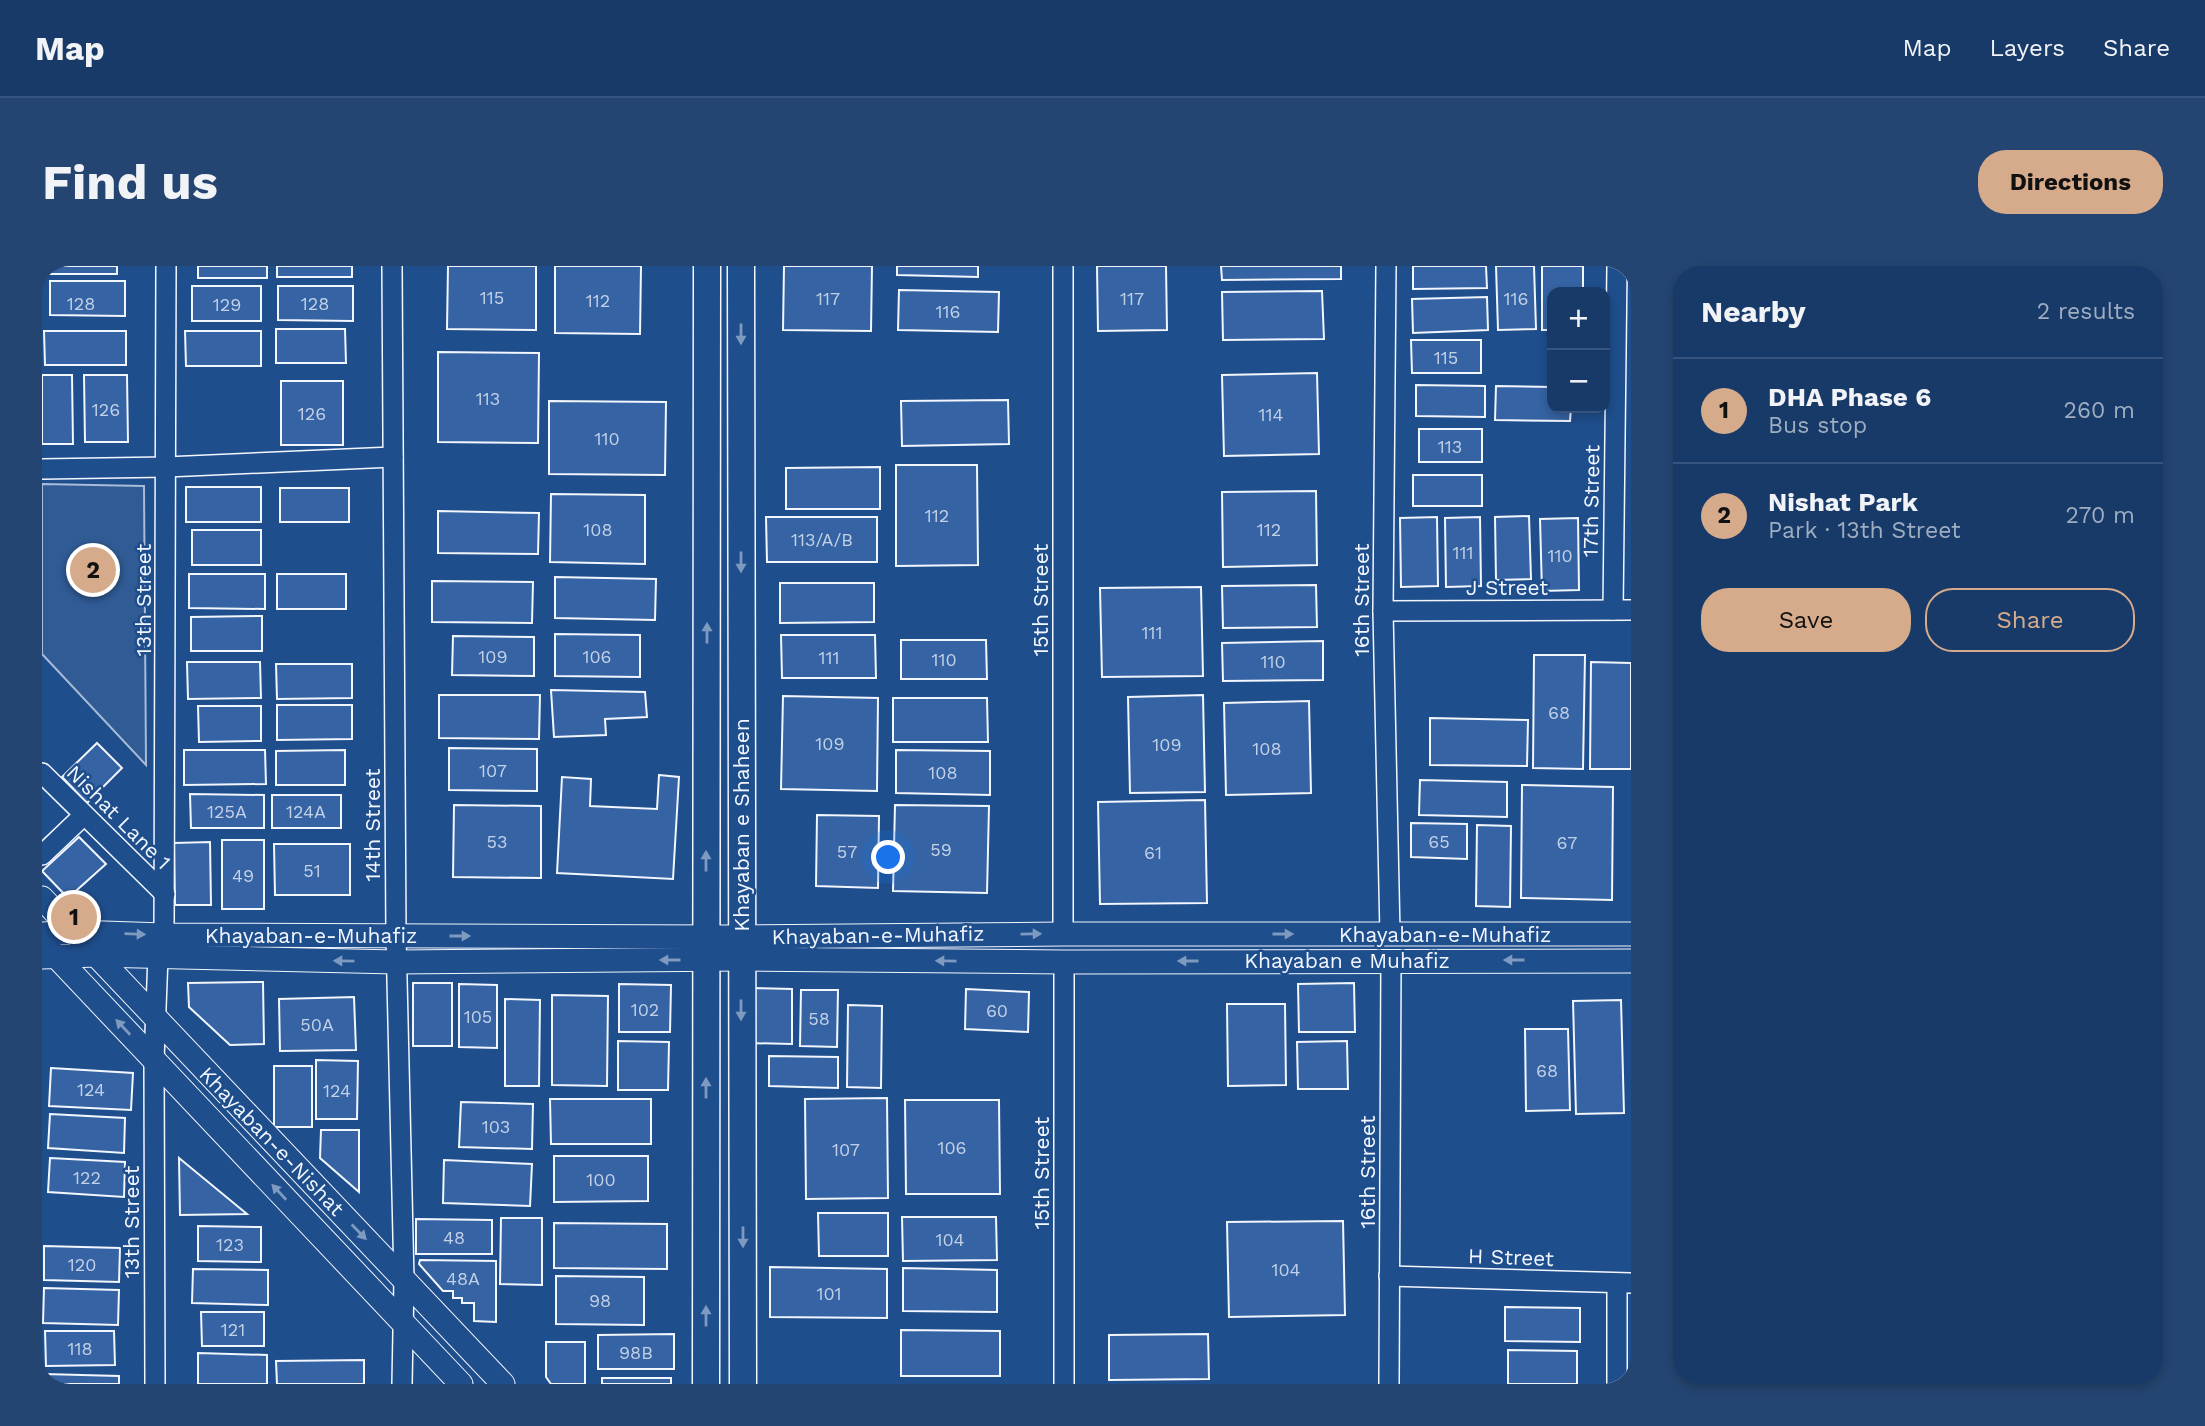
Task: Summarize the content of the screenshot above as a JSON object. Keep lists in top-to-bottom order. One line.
{"streets":{"main road":["Khayaban e Shaheen"],"street":["17th Street","J Street","13th Street","15th Street","16th Street","Nishat Lane 1","14th Street","Khayaban-e-Muhafiz","Khayaban e Muhafiz","Khayaban-e-Nishat","H Street"]},"crossings":[["17th Street","J Street"],["J Street","16th Street"],["13th Street","Nishat Lane 1"],["13th Street","Khayaban-e-Muhafiz"],["13th Street","Khayaban-e-Nishat"],["15th Street","Khayaban-e-Muhafiz"],["15th Street","Khayaban e Muhafiz"],["16th Street","Khayaban-e-Muhafiz"],["16th Street","Khayaban e Muhafiz"],["16th Street","H Street"],["14th Street","Khayaban-e-Muhafiz"],["14th Street","Khayaban-e-Nishat"],["Khayaban e Shaheen","Khayaban-e-Muhafiz"],["Khayaban-e-Muhafiz","Khayaban e Muhafiz"],["Khayaban-e-Muhafiz","Khayaban-e-Nishat"]],"one_way":["Khayaban e Muhafiz"],"house_numbers":["115","117","117","116","112","128","128","129","116","115","113","126","126","114","110","113","112","108","112","113/A/B","111","110","111","109","106","111","110","110","68","109","109","108","107","108","125A","124A","53","65","67","59","57","61","51","49","102","60","105","58","50A","68","124","124","103","106","107","122","100","48","104","123","120","104","48A","101","98","121","118","98B"],"page":{"header":"Map","nav":["Map","Layers","Share"],"buttons":["Directions",["Save","Share"]],"title":"Find us","heading":["Nearby","2 results"],"map_buttons":["+","−"],"list":[{"mark":"1","name":"DHA Phase 6","note":"Bus stop","value":"260 m"},{"mark":"2","name":"Nishat Park","note":"Park · 13th Street","value":"270 m"}],"pins":["2","1"]}}
